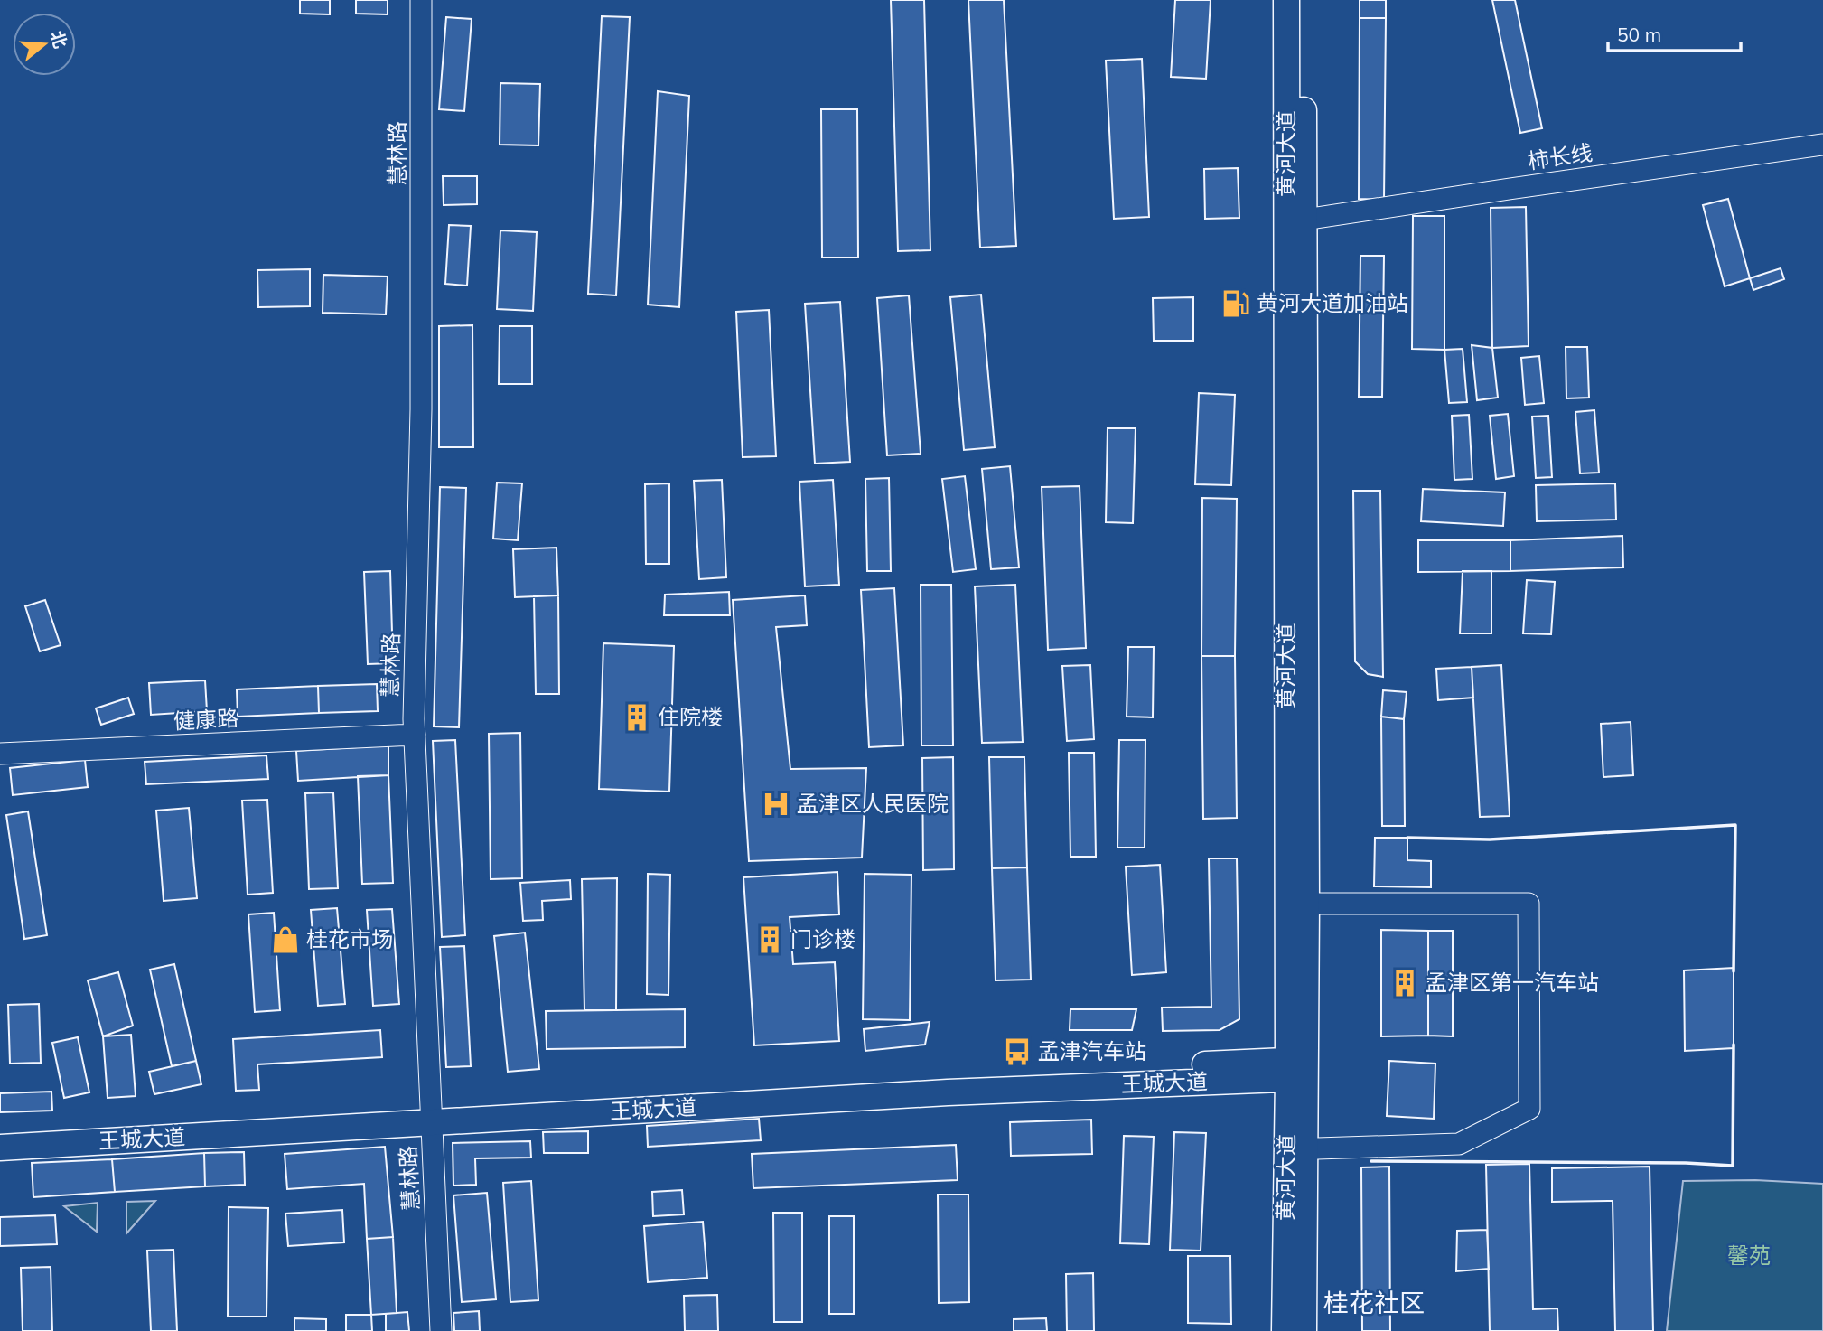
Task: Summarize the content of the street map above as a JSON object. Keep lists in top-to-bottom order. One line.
{"streets":{"main road":["黄河大道","王城大道"],"street":["慧林路","柿长线","健康路"]},"crossings":[["慧林路","健康路"],["慧林路","王城大道"],["黄河大道","柿长线"],["黄河大道","王城大道"]],"districts":["桂花社区"],"parks":["馨苑"],"places":{"fuel station":["黄河大道加油站"],"building":["住院楼","门诊楼","孟津区第一汽车站"],"hospital":["孟津区人民医院"],"shop":["桂花市场"],"bus stop":["孟津汽车站"]},"scale_bar":"50 m","north":"right"}
